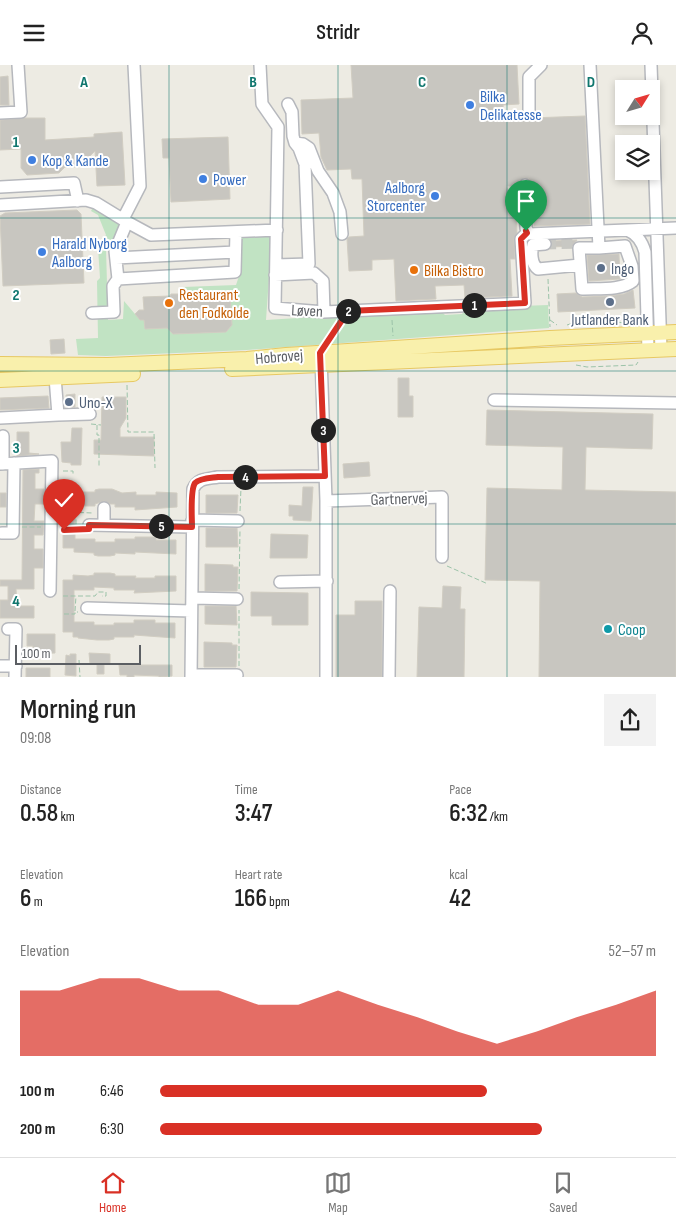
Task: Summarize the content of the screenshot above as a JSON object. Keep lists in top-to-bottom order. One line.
{"streets":{"main road":["Hobrovej"],"street":["Løven","Gartnervej"]},"places":["Bilka Delikatesse","Kop & Kande","Power","Aalborg Storcenter","Harald Nyborg Aalborg","Ingo","Bilka Bistro","Jutlander Bank","Restaurant den Fodkolde","Uno-X","Coop"],"scale_bar":"100 m","north":"top right","page":{"header":"Stridr","pins":["1","2","3","4","5"],"scale":"100 m","heading":["Morning run","09:08"],"stats":[["Distance","0.58 km"],["Time","3:47"],["Pace","6:32 /km"],["Elevation","6 m"],["Heart rate","166 bpm"],["kcal","42"]],"chart":["Elevation","52–57 m"],"list":[{"name":"100 m","note":"6:46"},{"name":"200 m","note":"6:30"}],"tabs":["Home","Map","Saved"]},"grid":{"columns":["A","B","C","D"],"rows":["1","2","3","4"]}}
